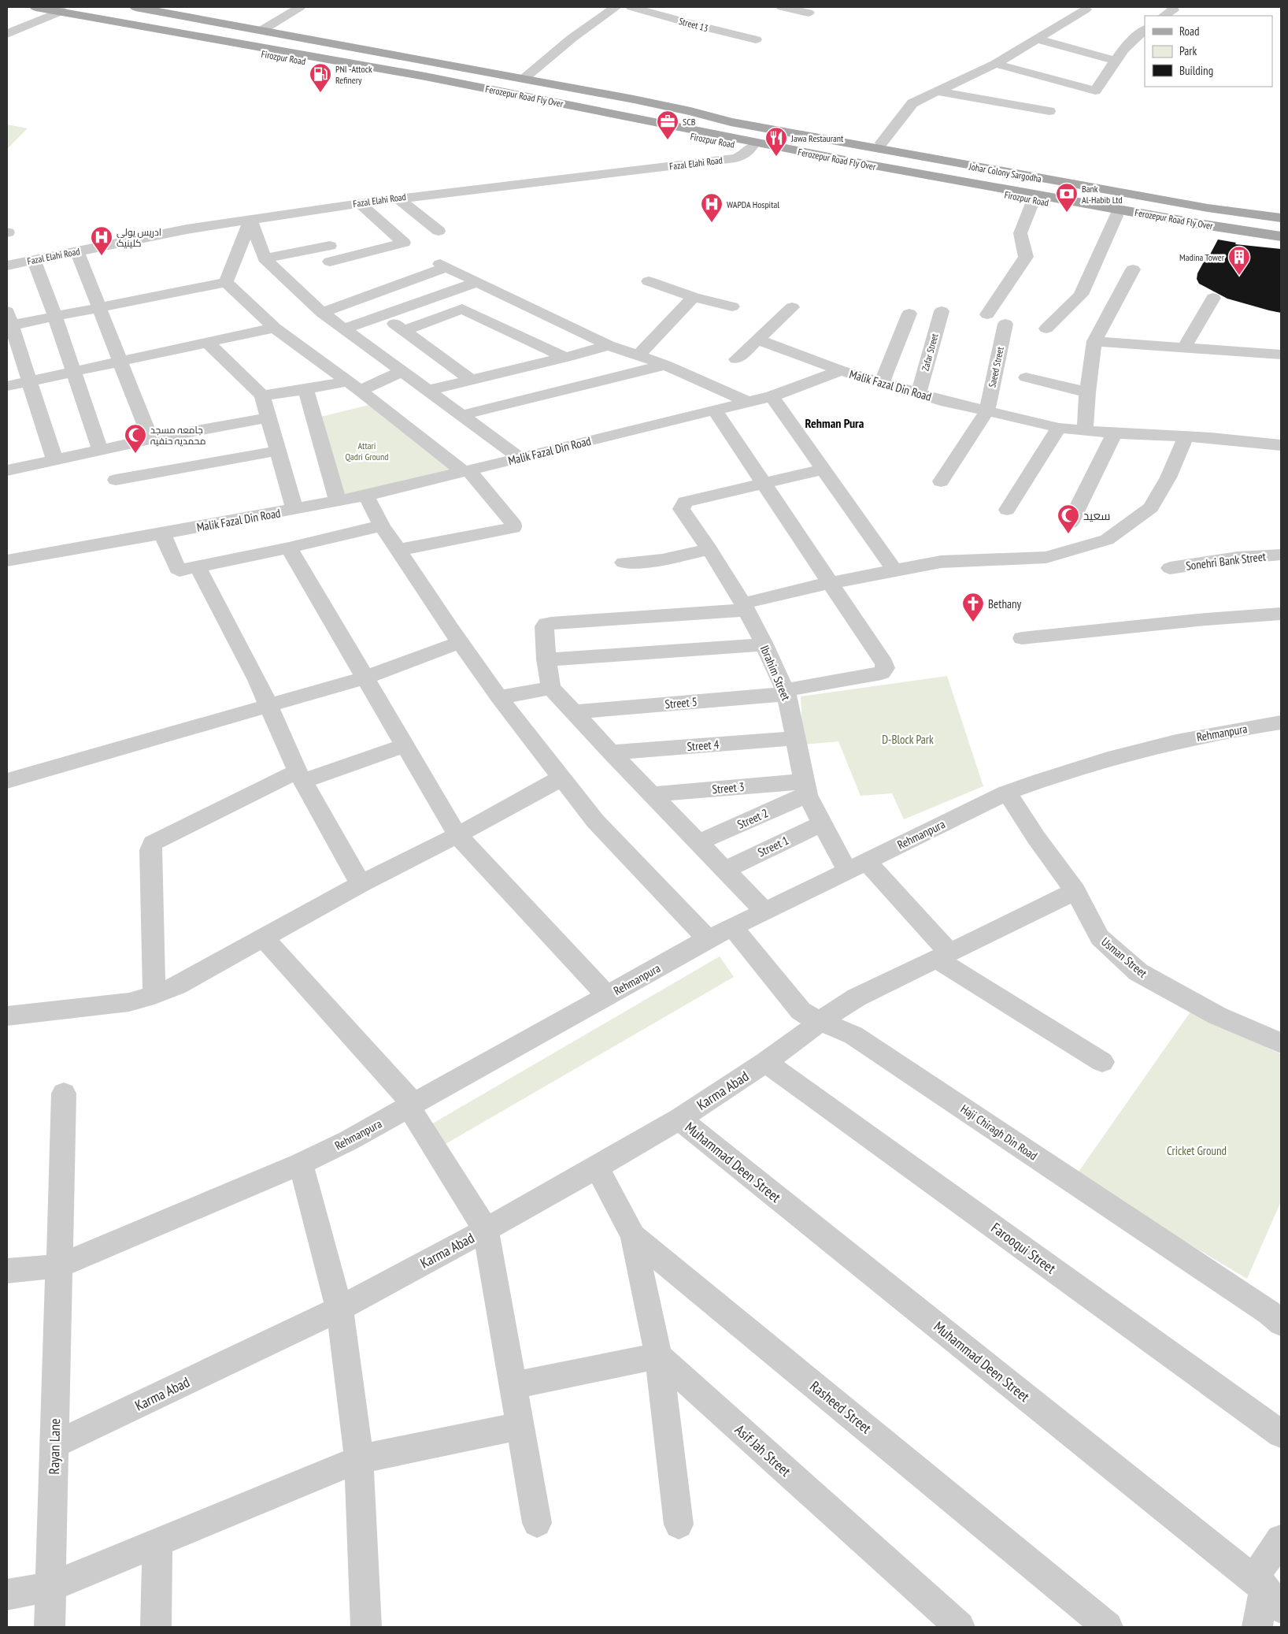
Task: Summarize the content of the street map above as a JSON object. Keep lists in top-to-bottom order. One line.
{"streets":{"main road":["Firozpur Road","Ferozepur Road Fly Over","Johar Colony Sargodha"],"street":["Street 13","Fazal Elahi Road","Zafar Street","Saeed Street","Malik Fazal Din Road","Sonehri Bank Street","Ibrahim Street","Street 5","Rehmanpura","Street 4","Street 3","Street 2","Street 1","Usman Street","Karma Abad","Haji Chiragh Din Road","Muhammad Deen Street","Farooqui Street","Rasheed Street","Rayan Lane","Asif Jah Street"]},"crossings":[["Firozpur Road","Ferozepur Road Fly Over"],["Firozpur Road","Fazal Elahi Road"],["Firozpur Road","Johar Colony Sargodha"],["Zafar Street","Malik Fazal Din Road"],["Saeed Street","Malik Fazal Din Road"],["Ibrahim Street","Street 5"],["Ibrahim Street","Rehmanpura"],["Ibrahim Street","Street 4"],["Ibrahim Street","Street 3"],["Ibrahim Street","Street 2"],["Ibrahim Street","Street 1"],["Ibrahim Street","Karma Abad"],["Rehmanpura","Usman Street"],["Rehmanpura","Haji Chiragh Din Road"],["Rehmanpura","Rayan Lane"],["Street 3","Street 2"],["Usman Street","Karma Abad"],["Karma Abad","Haji Chiragh Din Road"],["Karma Abad","Muhammad Deen Street"],["Karma Abad","Farooqui Street"],["Karma Abad","Rasheed Street"],["Karma Abad","Rayan Lane"]],"districts":["Rehman Pura"],"parks":["Attari Qadri Ground","D-Block Park","Cricket Ground"],"places":{"fuel station":["PNI -Attock Refinery"],"office":["SCB"],"restaurant":["Jawa Restaurant"],"bank":["Bank Al-Habib Ltd"],"hospital":["WAPDA Hospital","ادریس پولی کلینیک"],"building":["Madina Tower"],"mosque":["جامعہ مسجد محمدیہ حنفیہ","سعید"],"church":["Bethany"]},"legend":["Road","Park","Building"]}
